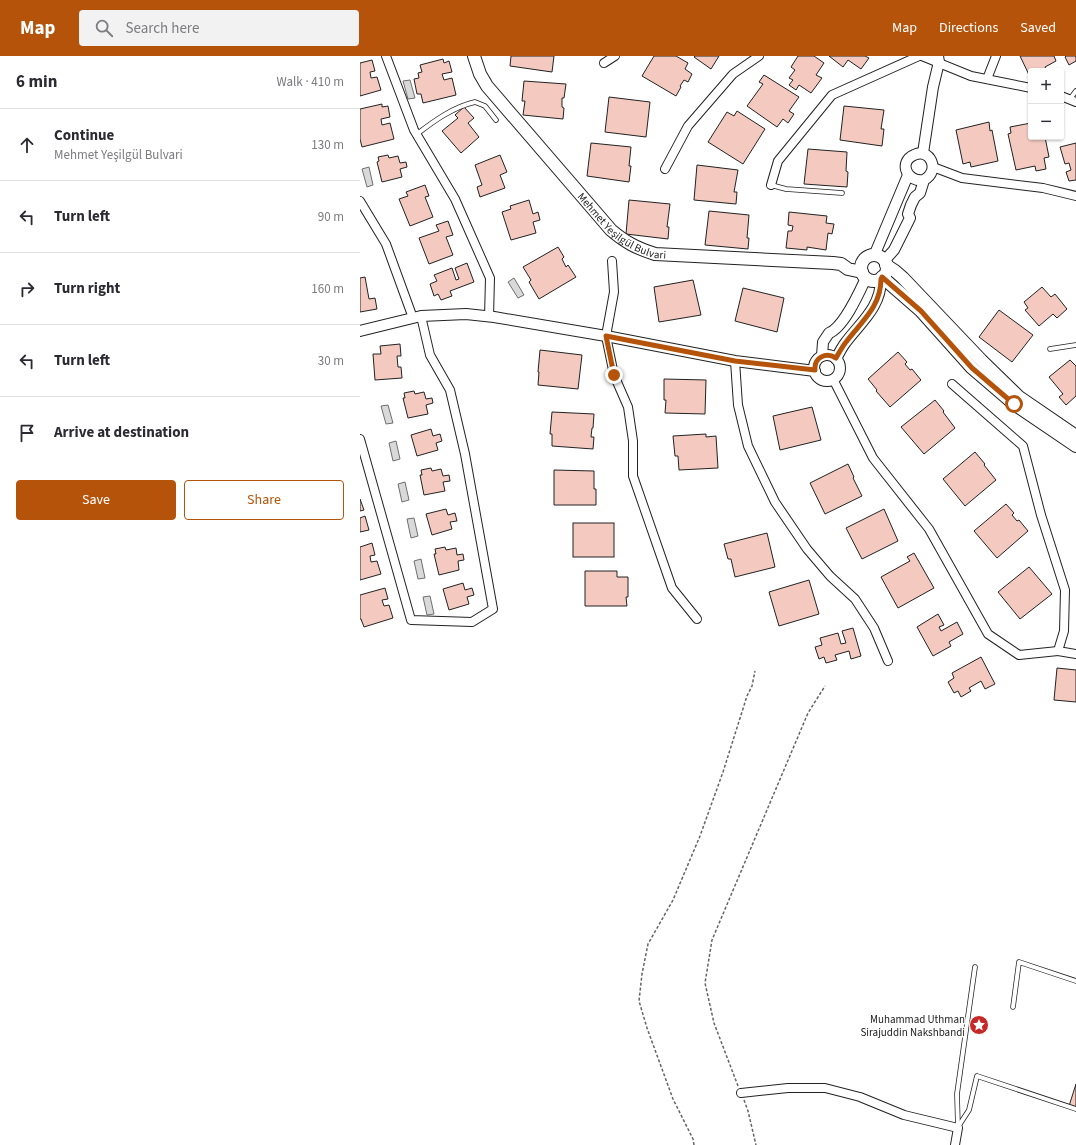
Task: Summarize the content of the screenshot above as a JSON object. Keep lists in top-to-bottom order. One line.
{"streets":{"main road":["Mehmet Yeşilgül Bulvari"]},"places":{"place":["Muhammad Uthman Sirajuddin Nakshbandi"]},"page":{"header":"Map","search":"Search here","nav":["Map","Directions","Saved"],"heading":["6 min","Walk · 410 m"],"map_buttons":["+","−"],"list":[["Continue","Mehmet Yeşilgül Bulvari","130 m"],["Turn left","90 m"],["Turn right","160 m"],["Turn left","30 m"],"Arrive at destination"],"buttons":["Save","Share"]}}
